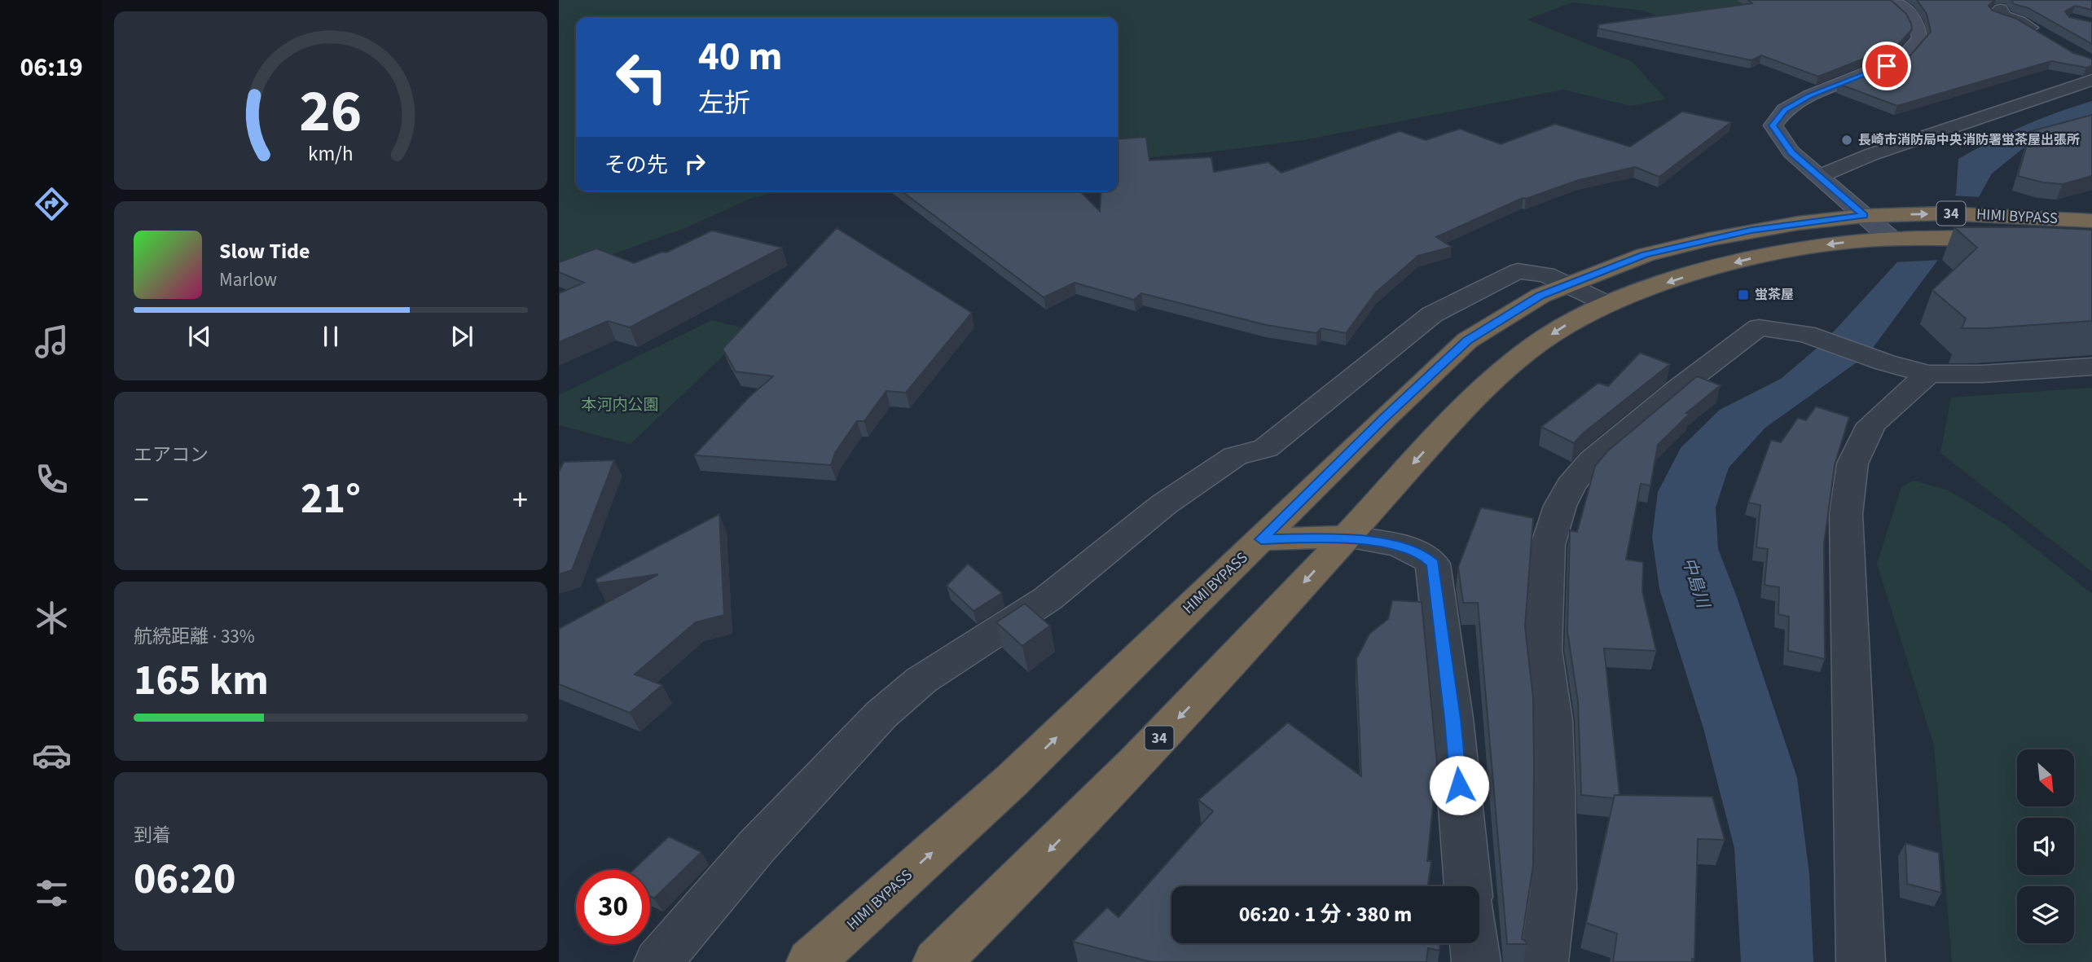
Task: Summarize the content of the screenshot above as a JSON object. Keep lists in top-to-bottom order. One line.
{"streets":{"highway":["34","HIMI BYPASS"]},"water":["中島川"],"parks":["本河内公園"],"places":{"other":["長崎市消防局中央消防署蛍茶屋出張所"],"transit":["蛍茶屋"]},"north":"bottom right","page":{"tabs":"06:19","turn":["40 m","左折"],"then":"その先","song":["Slow Tide","Marlow"],"tile":["エアコン",["航続距離 · 33%","165 km"],["到着","06:20"]],"heat":["−","21°","+"],"limit":"30","trip":"06:20 · 1 分 · 380 m","gauge":["26","km/h"]}}
